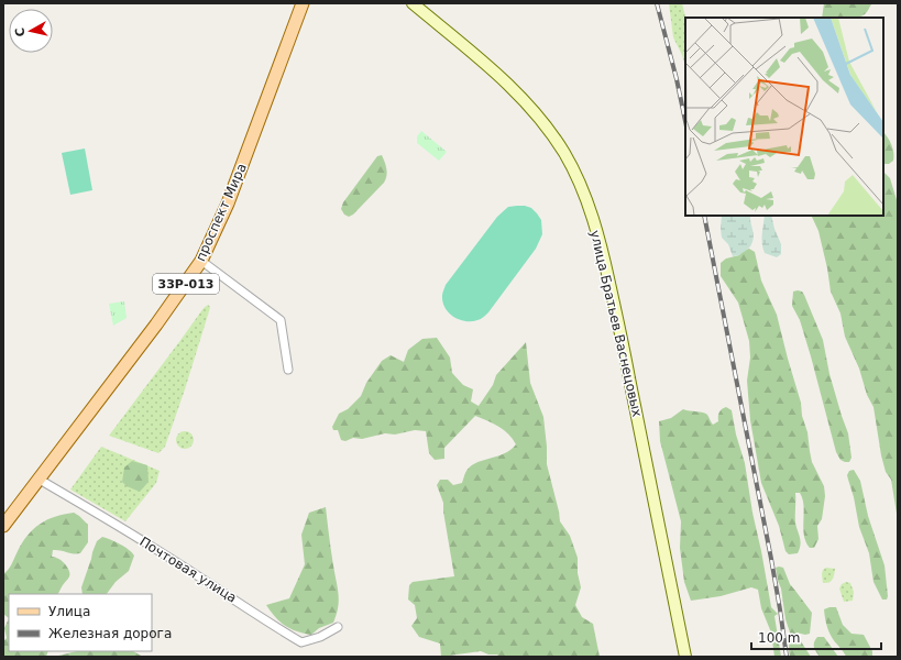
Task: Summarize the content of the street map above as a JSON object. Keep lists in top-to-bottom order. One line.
{"streets":{"main road":["проспект Мира","33Р-013","улица Братьев Васнецовых"],"street":["Почтовая улица"]},"crossings":[["проспект Мира","Почтовая улица"]],"legend":["Улица","Железная дорога"],"scale_bar":"100 m","north":"left"}
